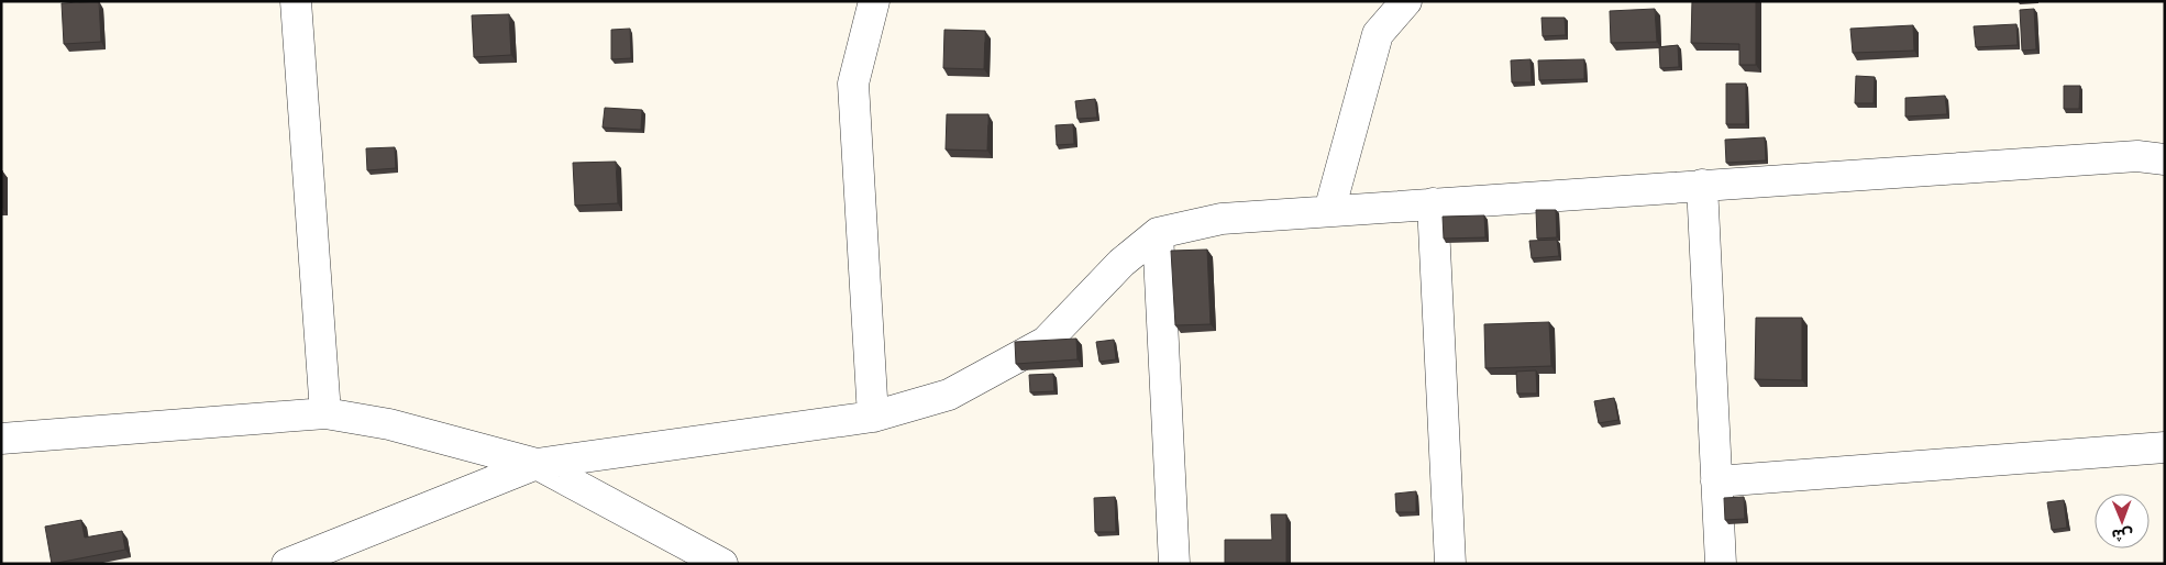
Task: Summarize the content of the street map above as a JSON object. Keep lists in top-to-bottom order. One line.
{"north":"bottom"}
